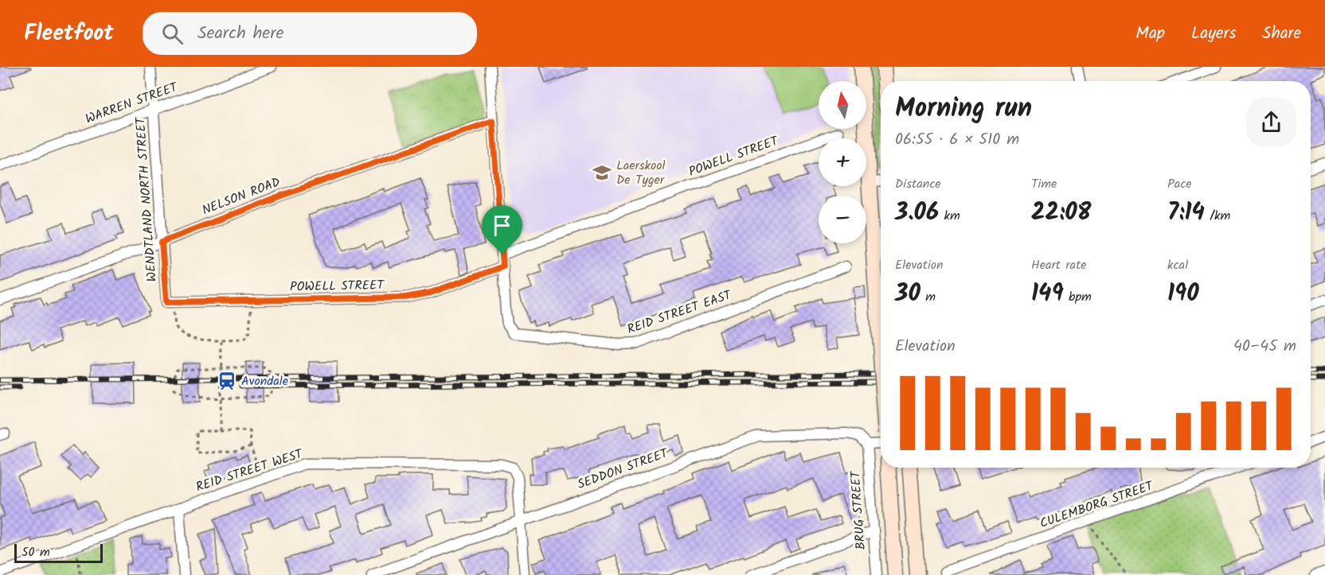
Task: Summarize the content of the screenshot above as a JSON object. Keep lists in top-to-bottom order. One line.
{"streets":{"street":["WARREN STREET","POWELL STREET","NELSON ROAD","WENDTLAND NORTH STREET","REID STREET EAST","SEDDON STREET","REID STREET WEST","CULEMBORG STREET","BRUG STREET"]},"crossings":[["WARREN STREET","WENDTLAND NORTH STREET"],["POWELL STREET","WENDTLAND NORTH STREET"],["POWELL STREET","REID STREET EAST"],["NELSON ROAD","WENDTLAND NORTH STREET"],["SEDDON STREET","REID STREET WEST"],["SEDDON STREET","BRUG STREET"]],"places":{"school or university":["Laerskool De Tyger"],"station":["Avondale"]},"scale_bar":"50 m","north":"top","page":{"header":"Fleetfoot","search":"Search here","nav":["Map","Layers","Share"],"map_buttons":["+","−"],"heading":["Morning run","06:55 · 6 × 510 m"],"stats":[["Distance","3.06 km"],["Time","22:08"],["Pace","7:14 /km"],["Elevation","30 m"],["Heart rate","149 bpm"],["kcal","190"]],"chart":["Elevation","40–45 m"],"scale":"50 m"}}
